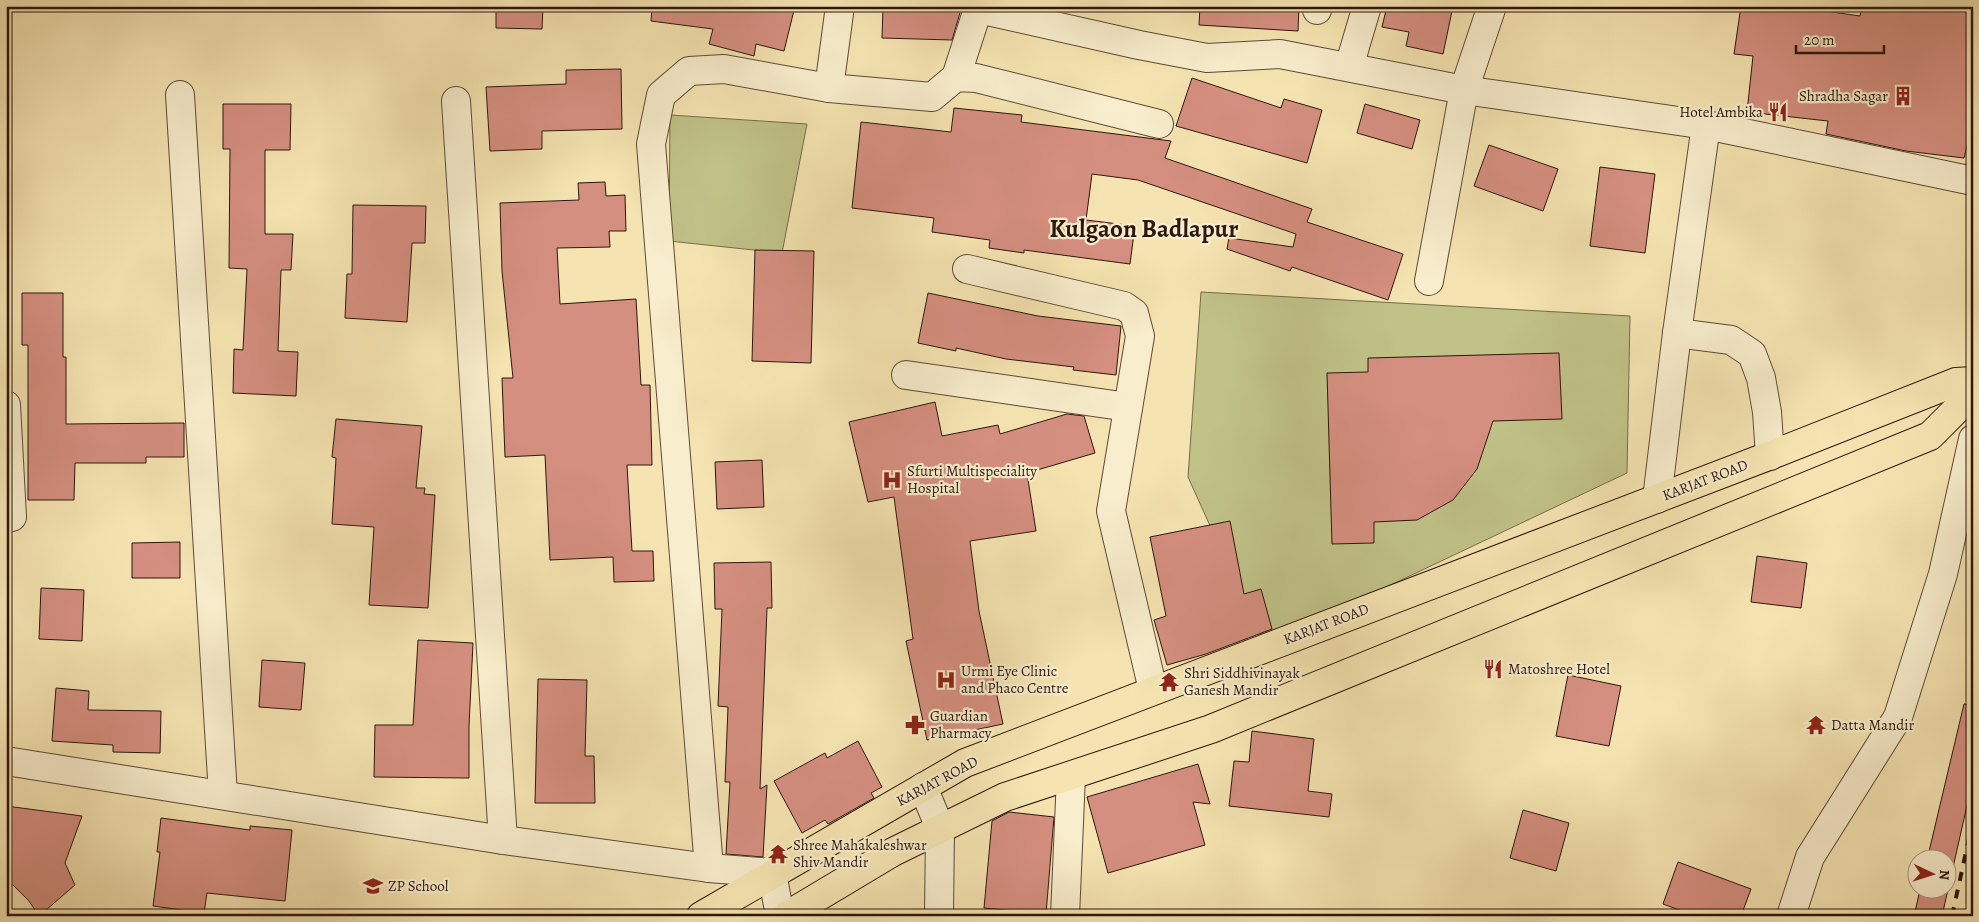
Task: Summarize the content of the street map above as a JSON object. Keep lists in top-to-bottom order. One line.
{"streets":{"main road":["KARJAT ROAD"]},"districts":["Kulgaon Badlapur"],"places":{"building":["Shradha Sagar"],"restaurant":["Hotel Ambika","Matoshree Hotel"],"hospital":["Sfurti Multispeciality Hospital","Urmi Eye Clinic and Phaco Centre"],"temple":["Shri Siddhivinayak Ganesh Mandir","Datta Mandir","Shree Mahakaleshwar Shiv Mandir"],"pharmacy":["Guardian Pharmacy"],"school or university":["ZP School"]},"scale_bar":"20 m","north":"right"}
